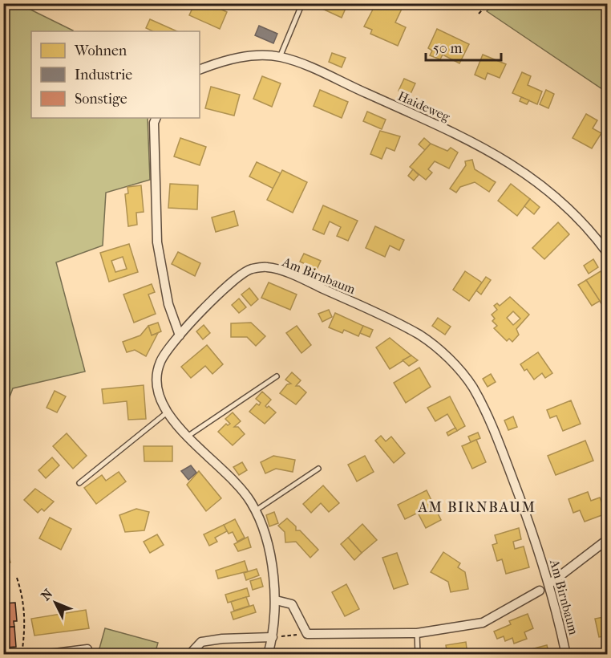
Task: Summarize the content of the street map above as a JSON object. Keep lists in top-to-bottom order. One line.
{"streets":{"street":["Haideweg","Am Birnbaum"]},"districts":["AM BIRNBAUM"],"legend":["Wohnen","Industrie","Sonstige"],"scale_bar":"50 m","north":"top left"}
